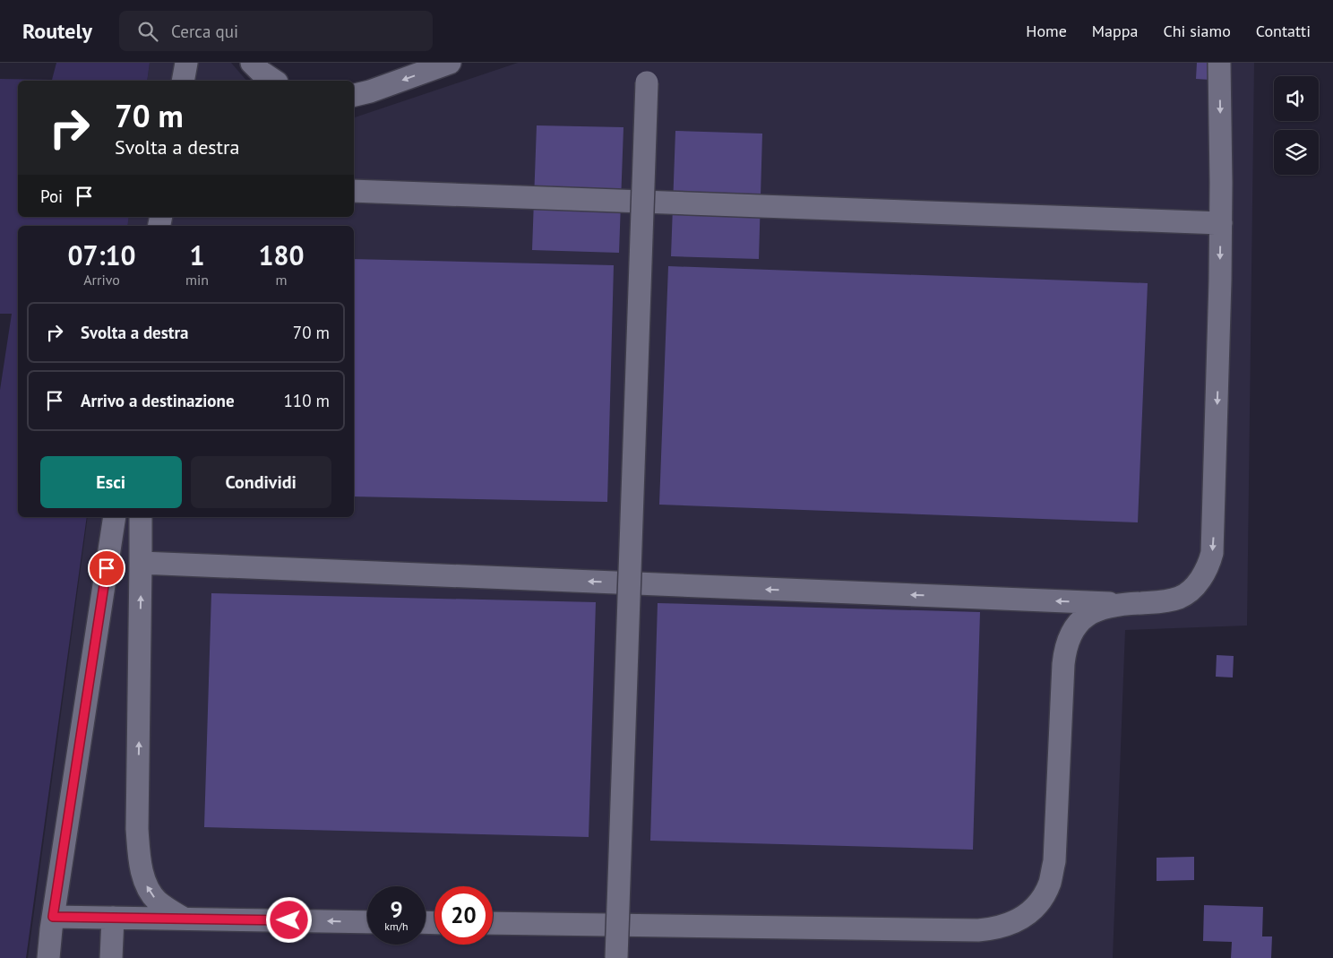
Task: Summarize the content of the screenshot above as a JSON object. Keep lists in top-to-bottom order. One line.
{"page":{"header":"Routely","search":"Cerca qui","nav":["Home","Mappa","Chi siamo","Contatti"],"turn":["70 m","Svolta a destra"],"then":"Poi","eta":["07:10","Arrivo","1","min","180","m"],"list":[{"name":"Svolta a destra","value":"70 m"},{"name":"Arrivo a destinazione","value":"110 m"}],"buttons":["Esci","Condividi"],"speed":"9 km/h","limit":"20"}}
